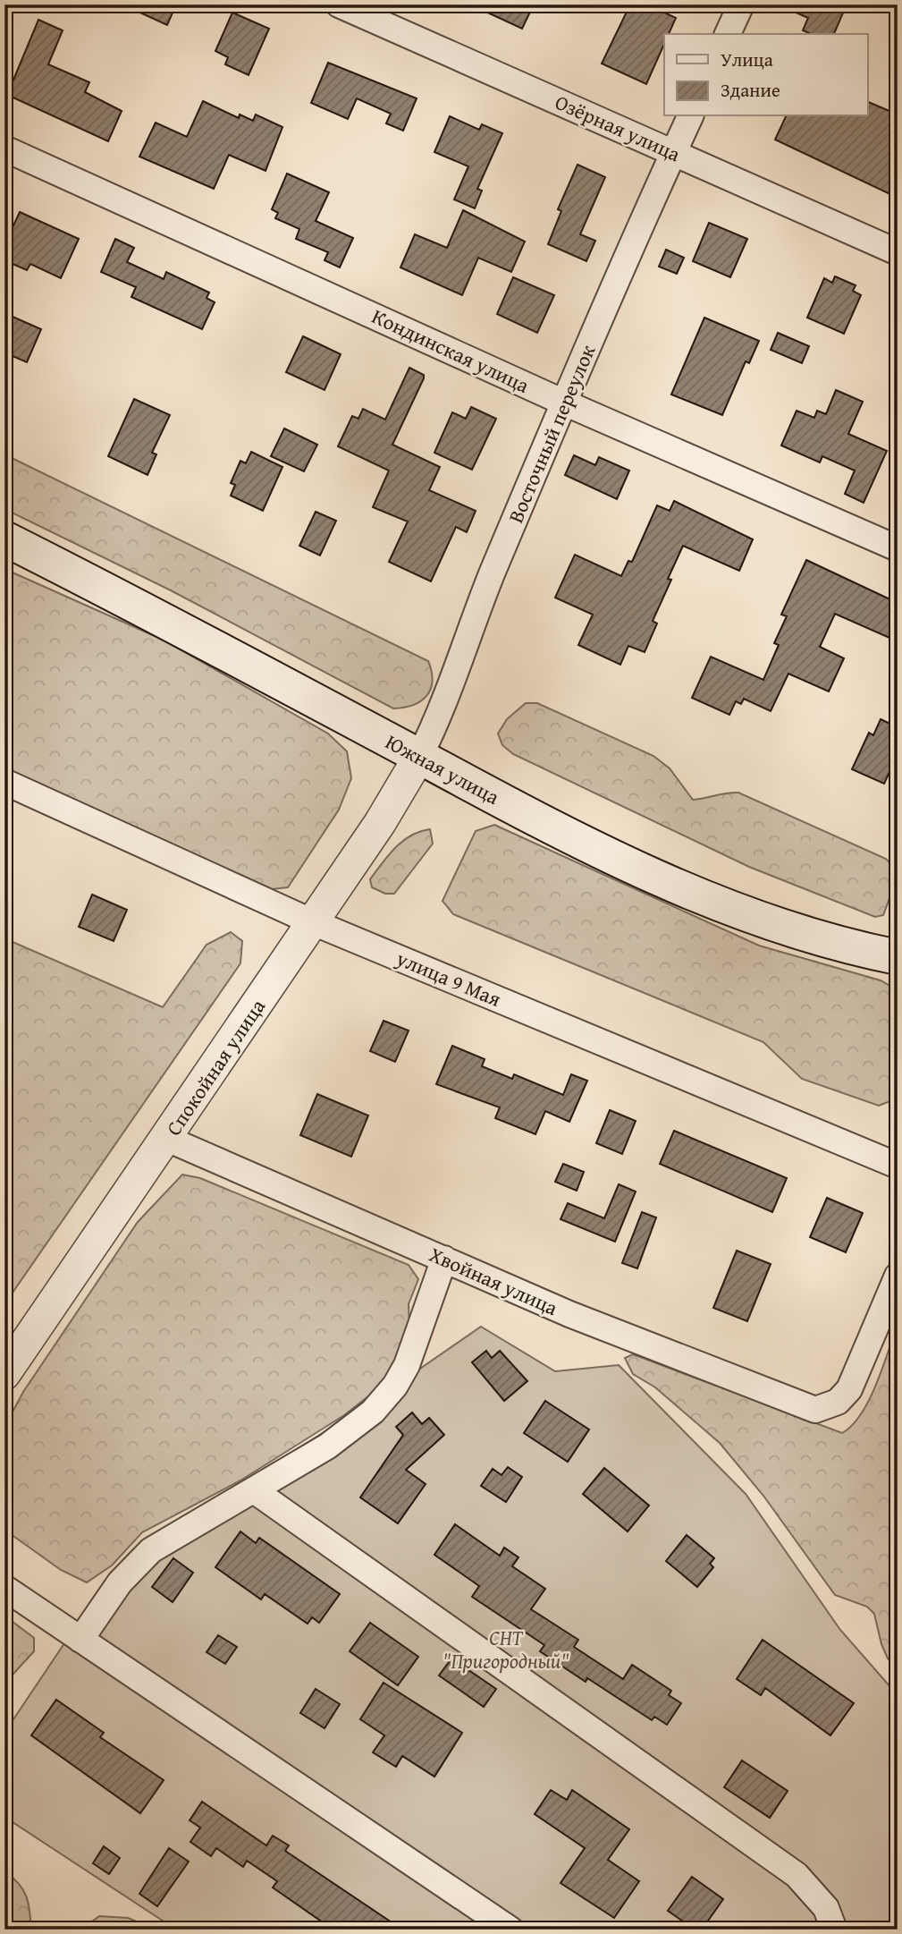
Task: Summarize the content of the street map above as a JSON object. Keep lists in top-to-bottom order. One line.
{"streets":{"main road":["Южная улица"],"street":["Озёрная улица","Кондинская улица","Восточный переулок","улица 9 Мая","Спокойная улица","Хвойная улица"]},"crossings":[["Озёрная улица","Восточный переулок"],["Кондинская улица","Восточный переулок"],["Восточный переулок","Южная улица"],["Восточный переулок","Спокойная улица"],["Южная улица","Спокойная улица"],["улица 9 Мая","Спокойная улица"],["Спокойная улица","Хвойная улица"]],"parks":["СНТ \"Пригородный\""],"legend":["Улица","Здание"]}
